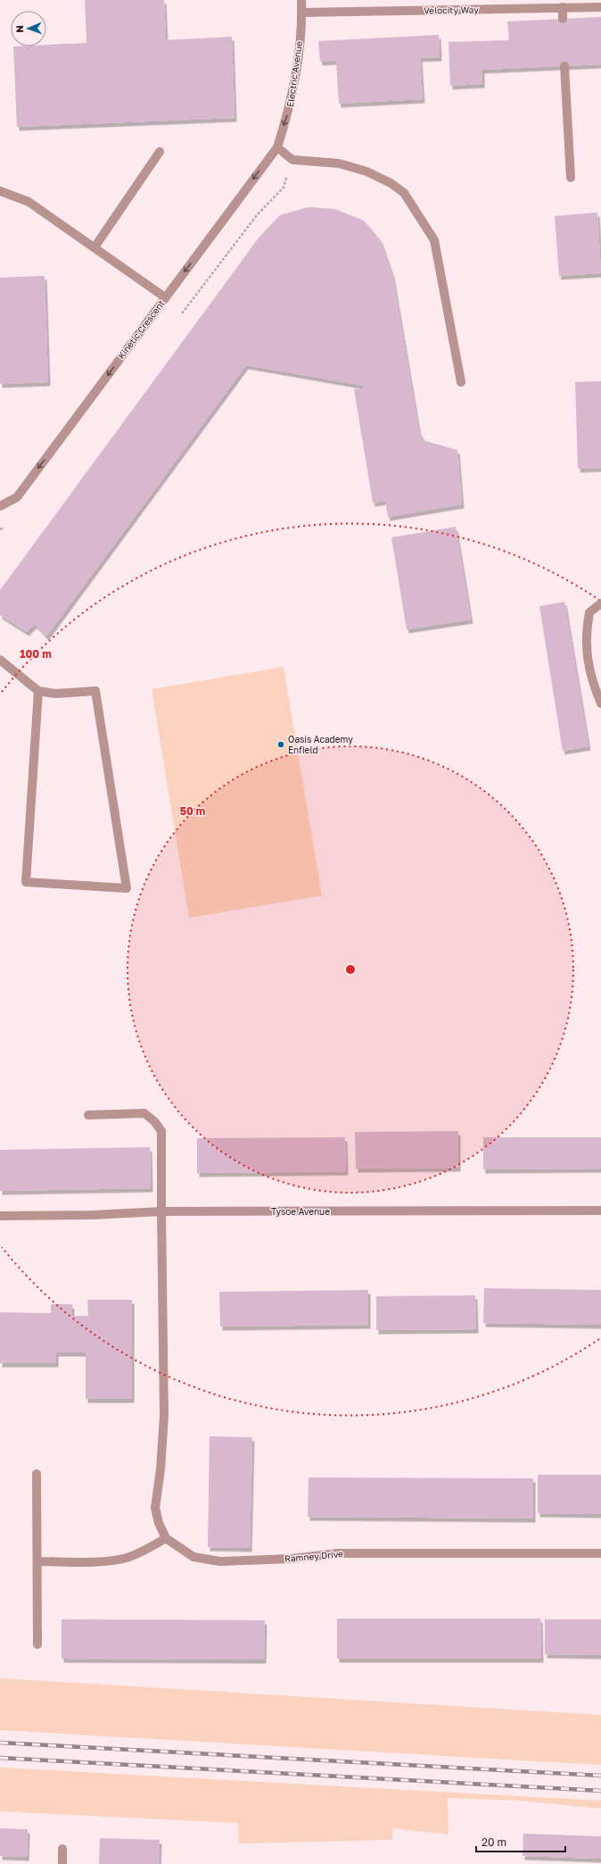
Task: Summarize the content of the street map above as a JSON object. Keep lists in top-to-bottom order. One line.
{"streets":{"street":["Velocity Way","Electric Avenue","Kinetic Crescent","Tysoe Avenue","Ramney Drive"]},"crossings":[["Velocity Way","Electric Avenue"],["Electric Avenue","Kinetic Crescent"]],"one_way":["Electric Avenue","Kinetic Crescent"],"places":["Oasis Academy Enfield"],"scale_bar":"20 m","north":"left","rings":["100 m","50 m"]}
